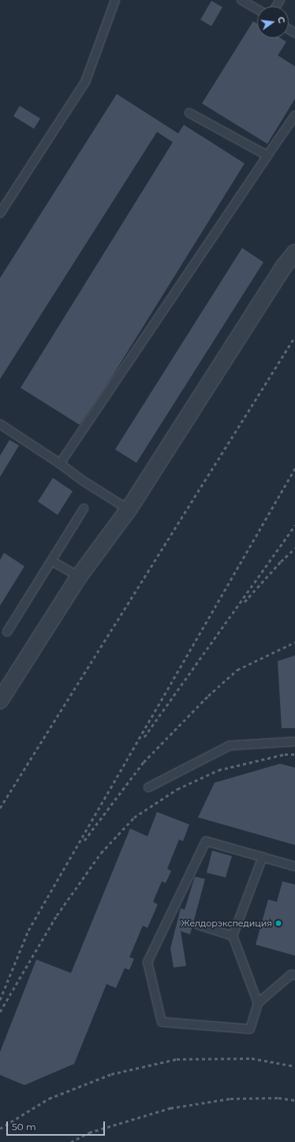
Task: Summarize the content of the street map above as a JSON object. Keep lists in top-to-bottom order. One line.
{"places":["Желдорэкспедиция"],"scale_bar":"50 m","north":"right"}
